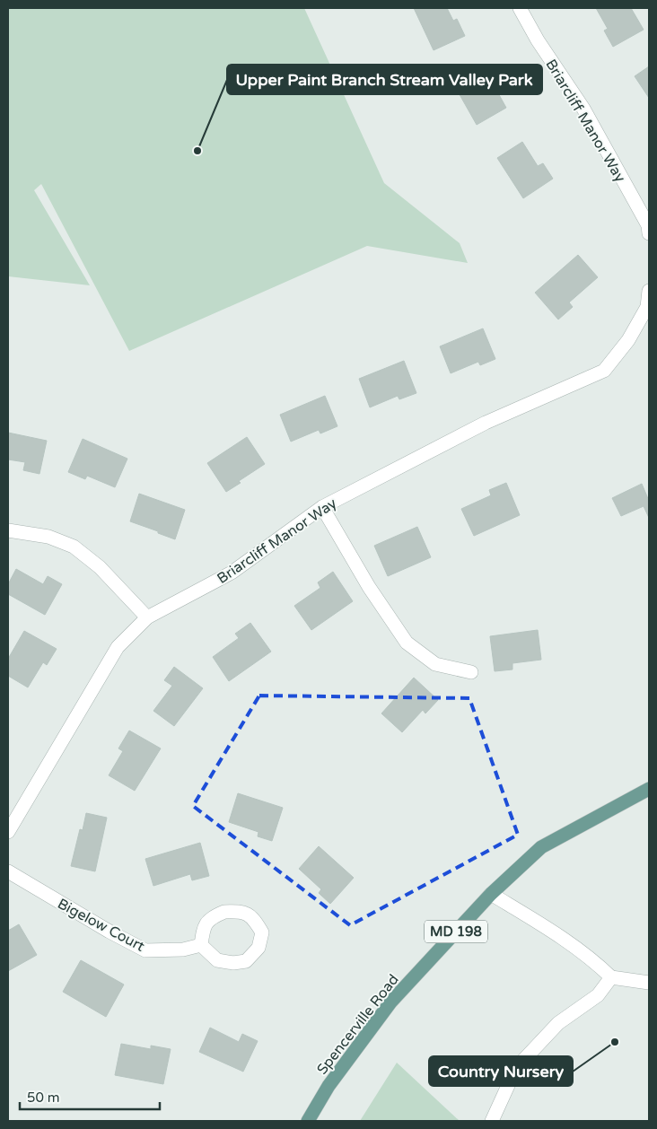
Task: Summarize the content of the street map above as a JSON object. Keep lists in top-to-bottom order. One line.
{"streets":{"main road":["MD 198","Spencerville Road"],"street":["Briarcliff Manor Way","Bigelow Court"]},"places":["Upper Paint Branch Stream Valley Park","Country Nursery"],"scale_bar":"50 m"}
